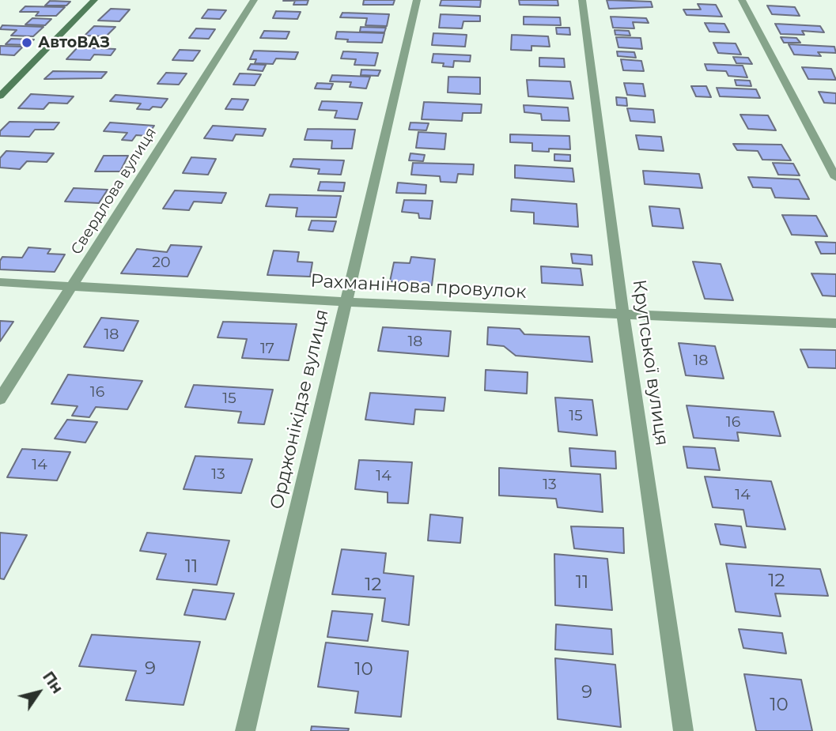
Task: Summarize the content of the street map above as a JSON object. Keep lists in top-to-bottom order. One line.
{"streets":{"street":["Свердлова вулиця","Рахманінова провулок","Крупської вулиця","Орджонікідзе вулиця"]},"crossings":[["Свердлова вулиця","Рахманінова провулок"],["Рахманінова провулок","Крупської вулиця"],["Рахманінова провулок","Орджонікідзе вулиця"]],"places":["АвтоВАЗ"],"house_numbers":["20","18","18","17","18","16","15","15","16","14","13","14","13","14","11","12","11","12","9","10","9","10"],"north":"top right"}
